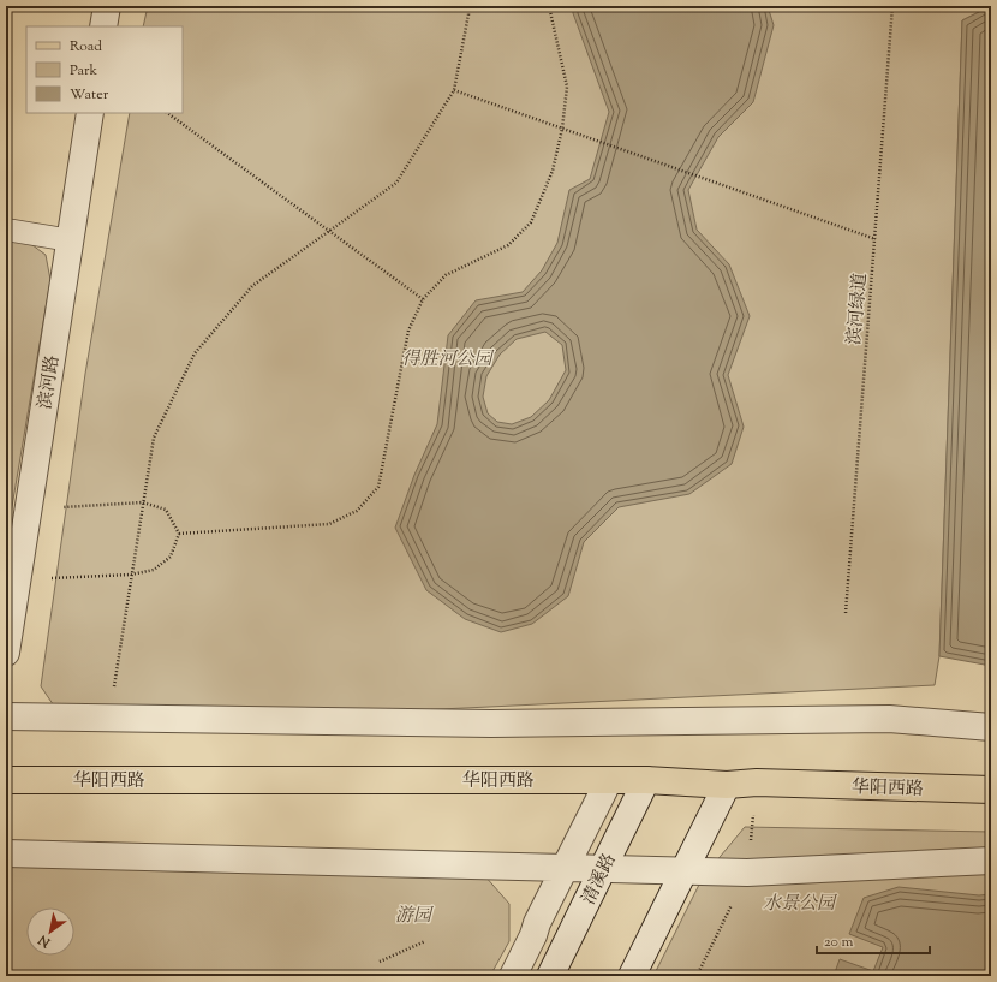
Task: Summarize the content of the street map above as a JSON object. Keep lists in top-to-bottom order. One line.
{"streets":{"main road":["华阳西路"],"street":["滨河路","清溪路"],"path":["滨河绿道"]},"crossings":[["华阳西路","清溪路"]],"parks":["得胜河公园","水景公园","游园"],"legend":["Road","Park","Water"],"scale_bar":"20 m","north":"bottom left"}
